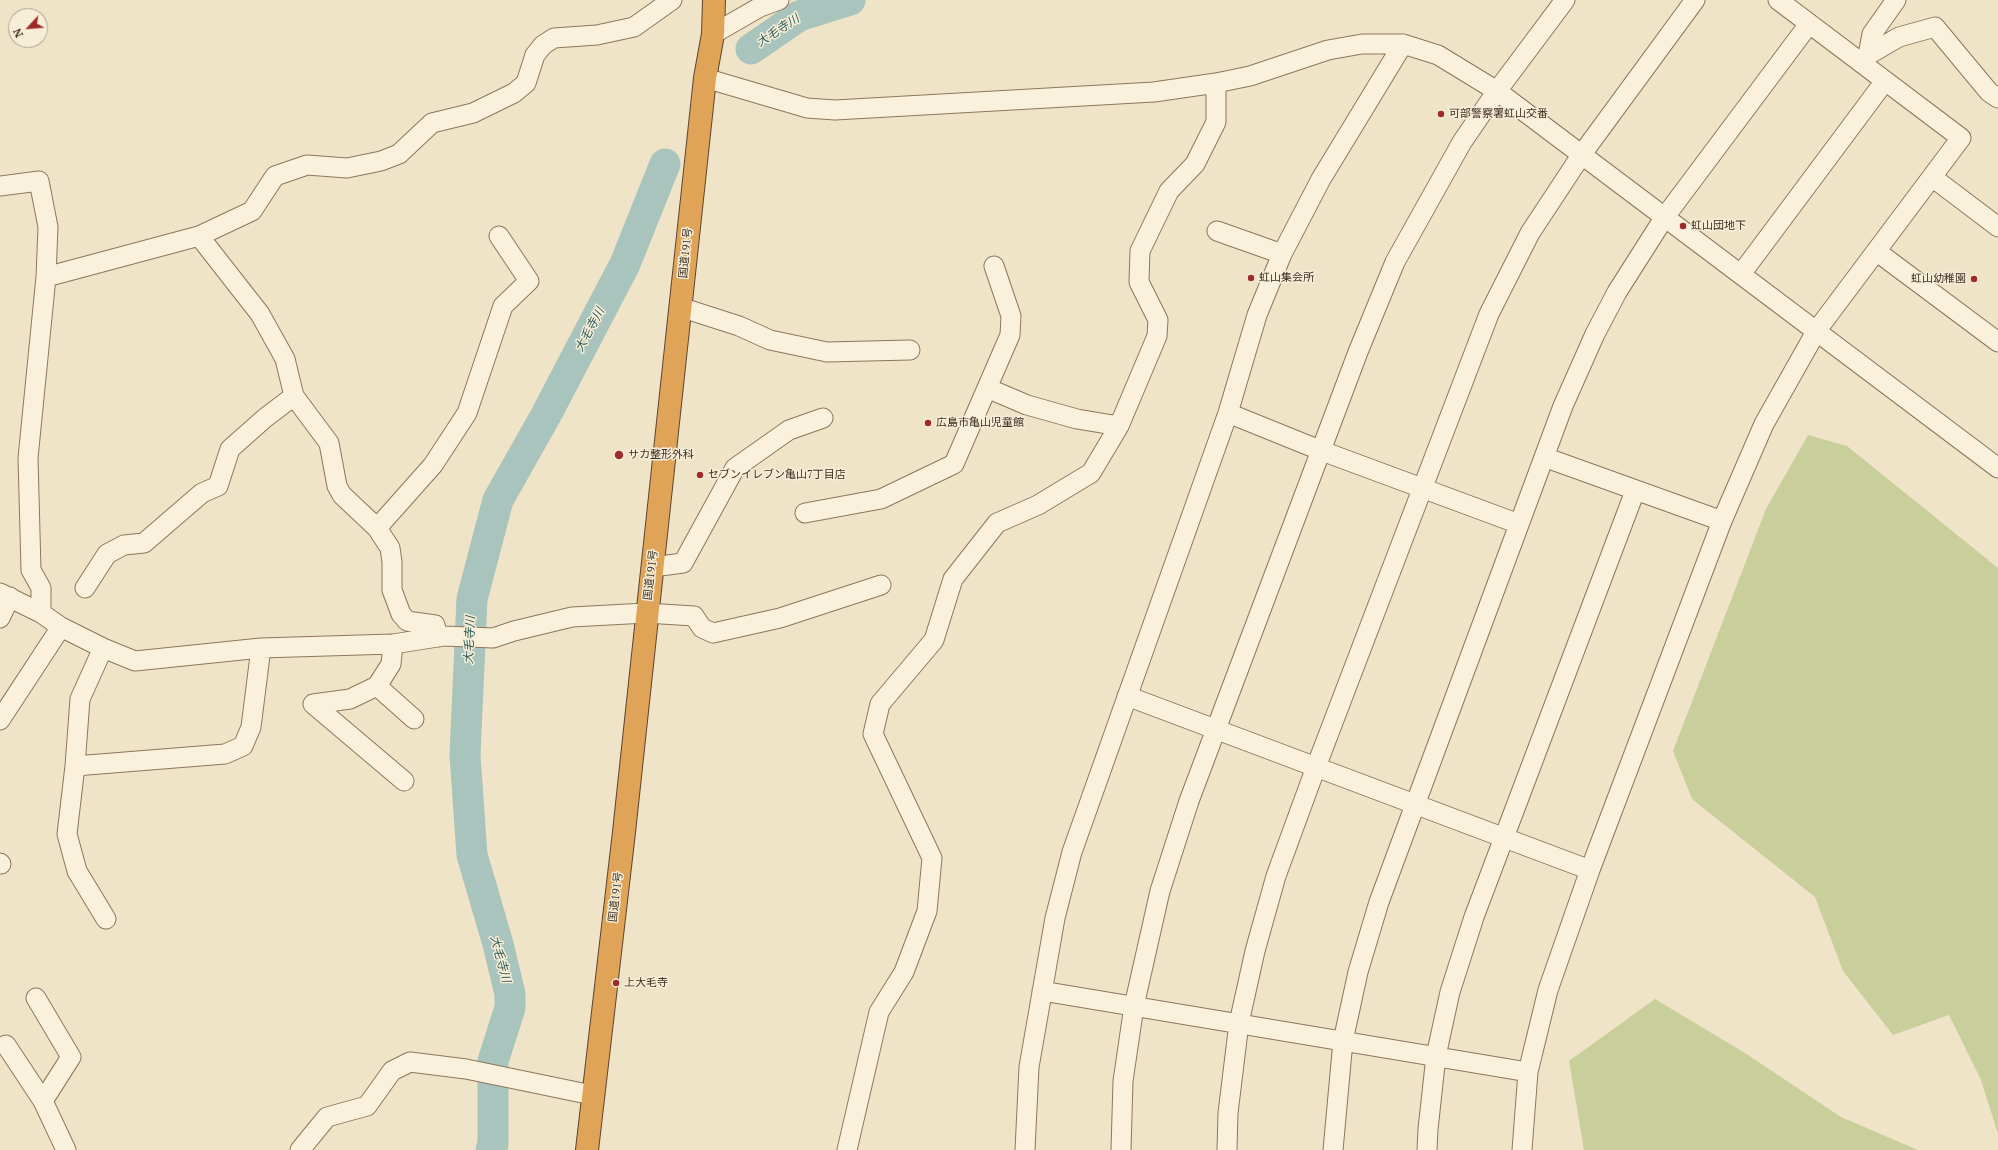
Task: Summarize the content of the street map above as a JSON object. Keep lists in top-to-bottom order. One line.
{"streets":{"highway":["国道191号"]},"water":["大毛寺川"],"places":["可部警察署虹山交番","虹山団地下","虹山集会所","虹山幼稚園","広島市亀山児童館","サカ整形外科","セブンイレブン亀山7丁目店","上大毛寺"],"north":"bottom left"}
